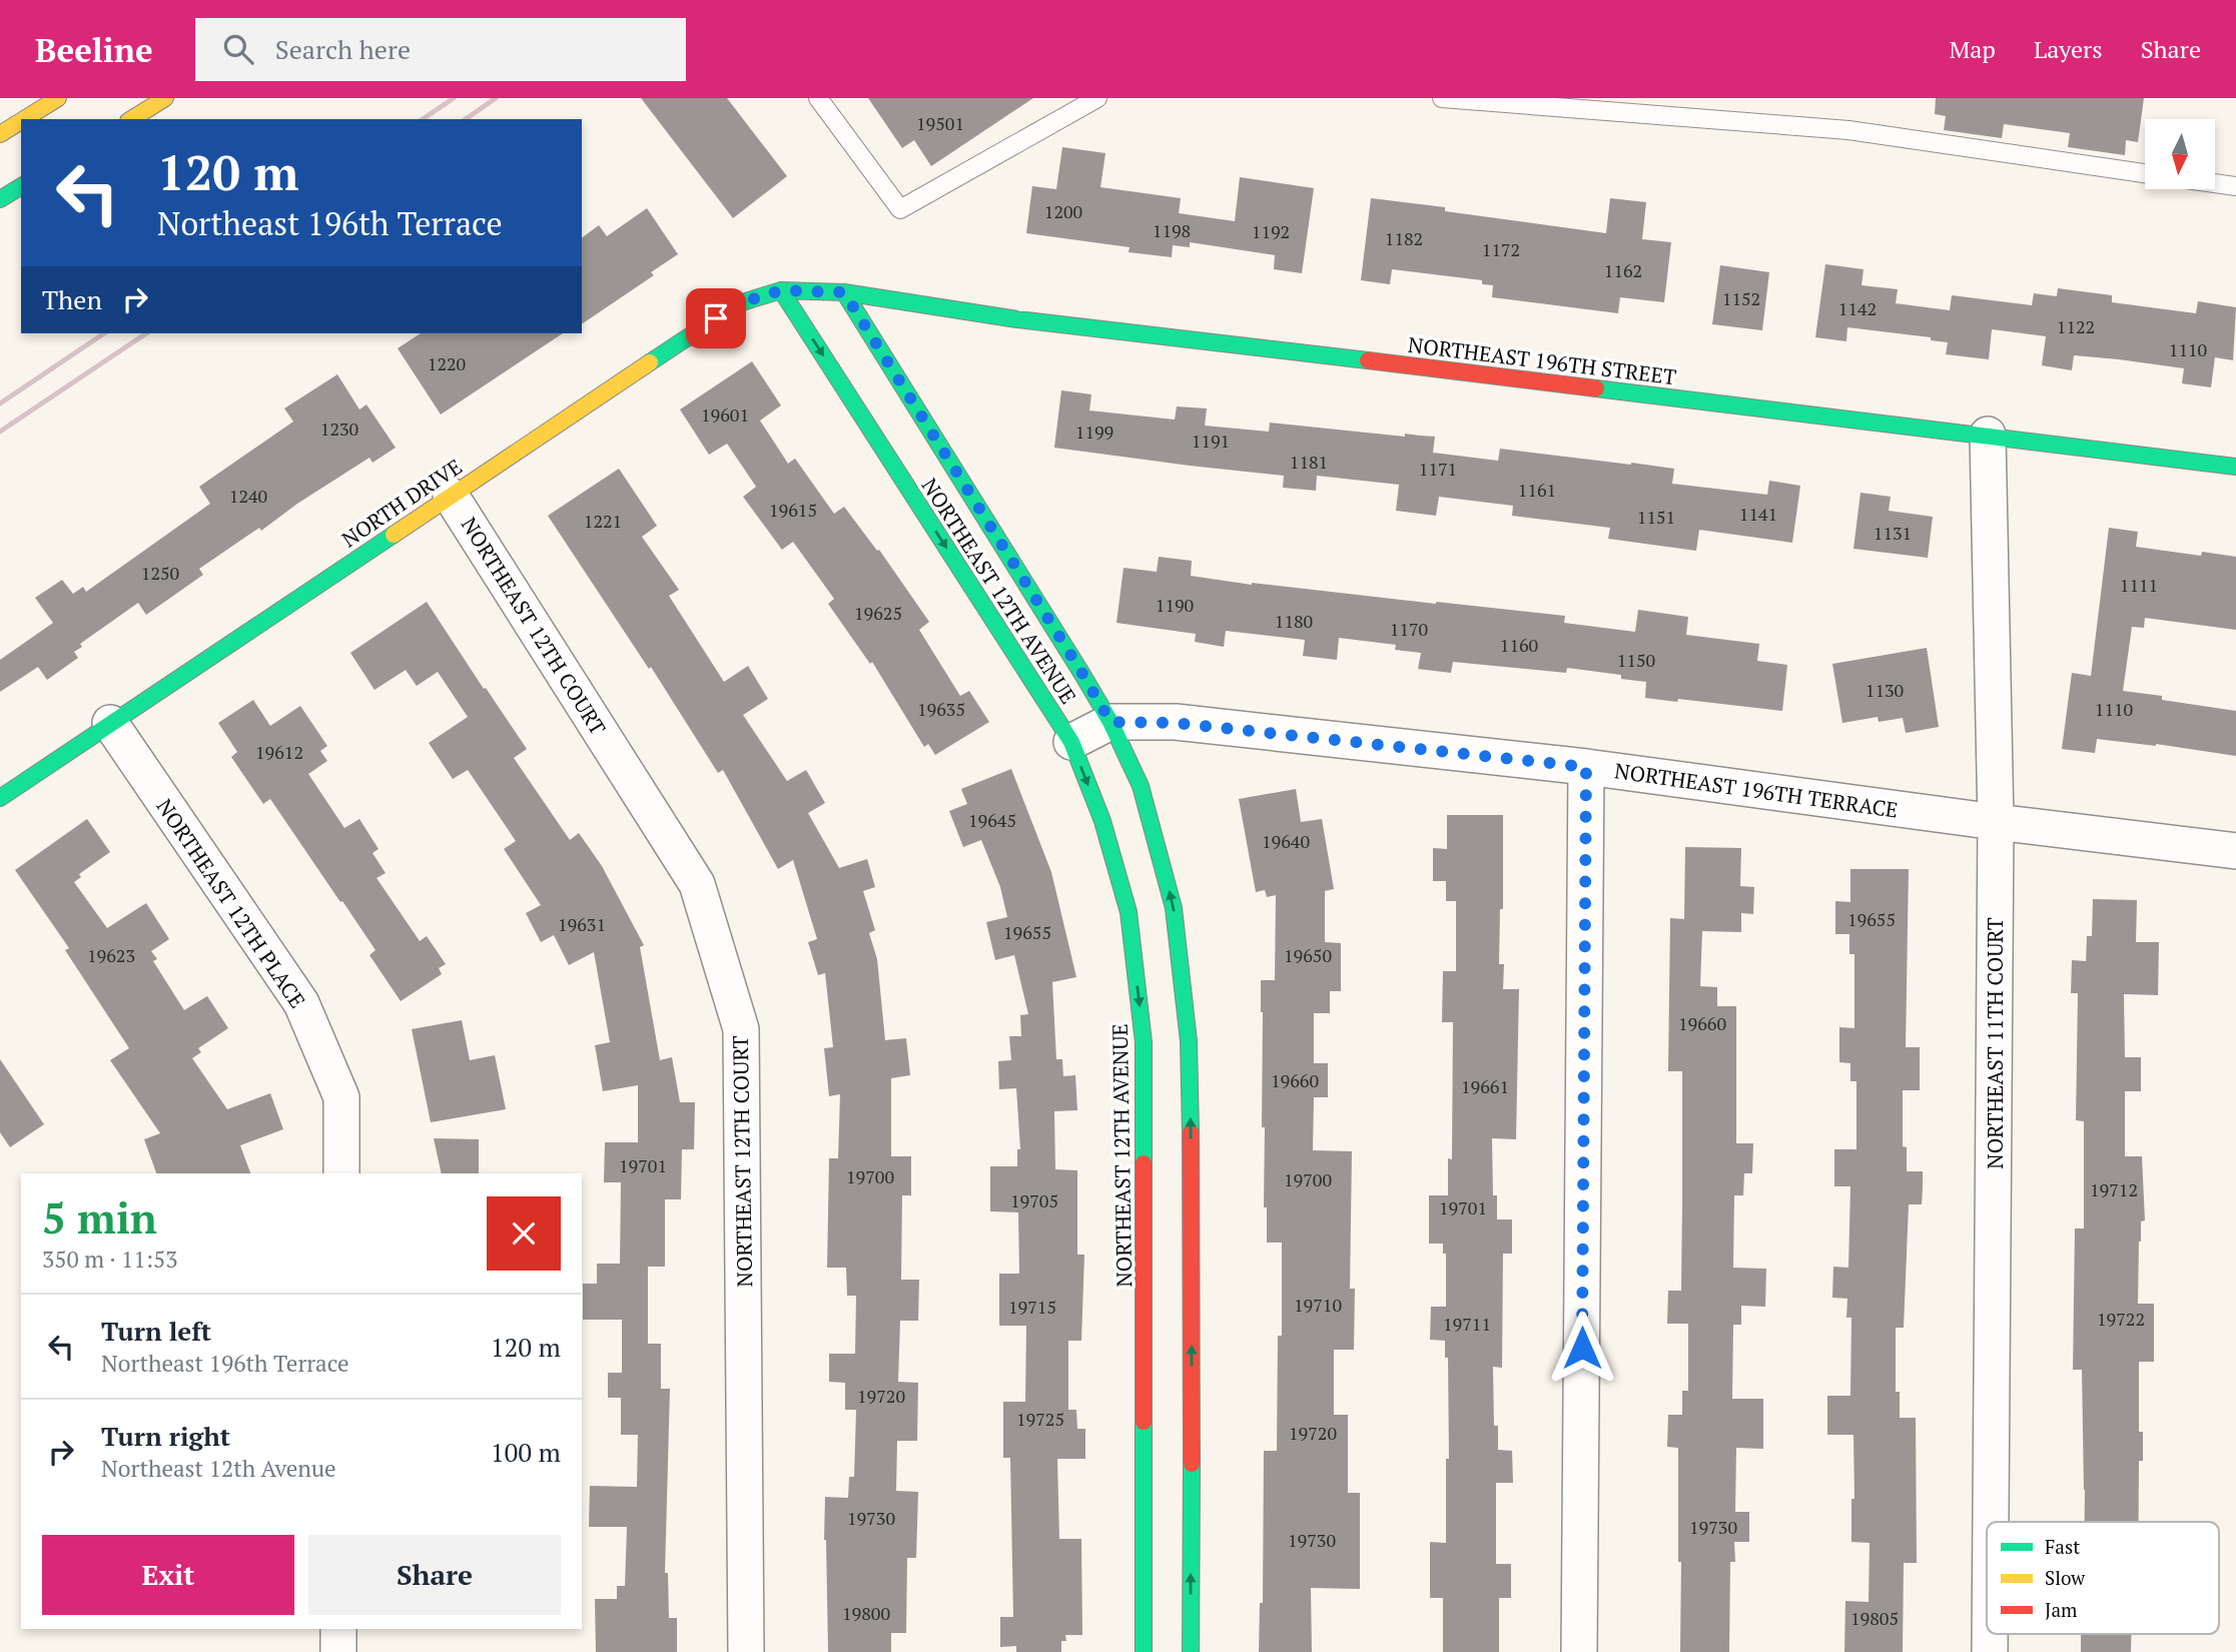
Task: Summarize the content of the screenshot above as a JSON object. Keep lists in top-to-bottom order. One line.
{"streets":{"main road":["NORTHEAST 196TH STREET","NORTH DRIVE","NORTHEAST 12TH AVENUE"],"street":["NORTHEAST 12TH COURT","NORTHEAST 196TH TERRACE","NORTHEAST 12TH PLACE","NORTHEAST 11TH COURT"]},"crossings":[["NORTHEAST 196TH STREET","NORTH DRIVE"],["NORTHEAST 196TH STREET","NORTHEAST 12TH AVENUE"],["NORTHEAST 196TH STREET","NORTHEAST 11TH COURT"],["NORTH DRIVE","NORTHEAST 12TH AVENUE"],["NORTH DRIVE","NORTHEAST 12TH COURT"],["NORTH DRIVE","NORTHEAST 12TH PLACE"],["NORTHEAST 12TH AVENUE","NORTHEAST 196TH TERRACE"],["NORTHEAST 196TH TERRACE","NORTHEAST 11TH COURT"]],"house_numbers":["19501","1200","1198","1192","1182","1172","1162","1152","1142","1122","1110","1220","19601","1230","1199","1191","1181","1171","1161","1240","19615","1141","1151","1221","1131","1250","1111","1190","19625","1180","1170","1160","1150","1130","19635","1110","19612","19645","19640","19655","19631","19655","19623","19650","19660","19660","19661","19701","19700","19700","19712","19705","19701","19710","19715","19722","19711","19720","19725","19720","19730","19730","19730","19800","19805"],"legend":["Fast","Slow","Jam"],"north":"bottom","page":{"header":"Beeline","search":"Search here","nav":["Map","Layers","Share"],"turn":["120 m","Northeast 196th Terrace"],"then":"Then","heading":["5 min","350 m · 11:53"],"list":[{"name":"Turn left","note":"Northeast 196th Terrace","value":"120 m"},{"name":"Turn right","note":"Northeast 12th Avenue","value":"100 m"}],"buttons":["Exit","Share"]}}
